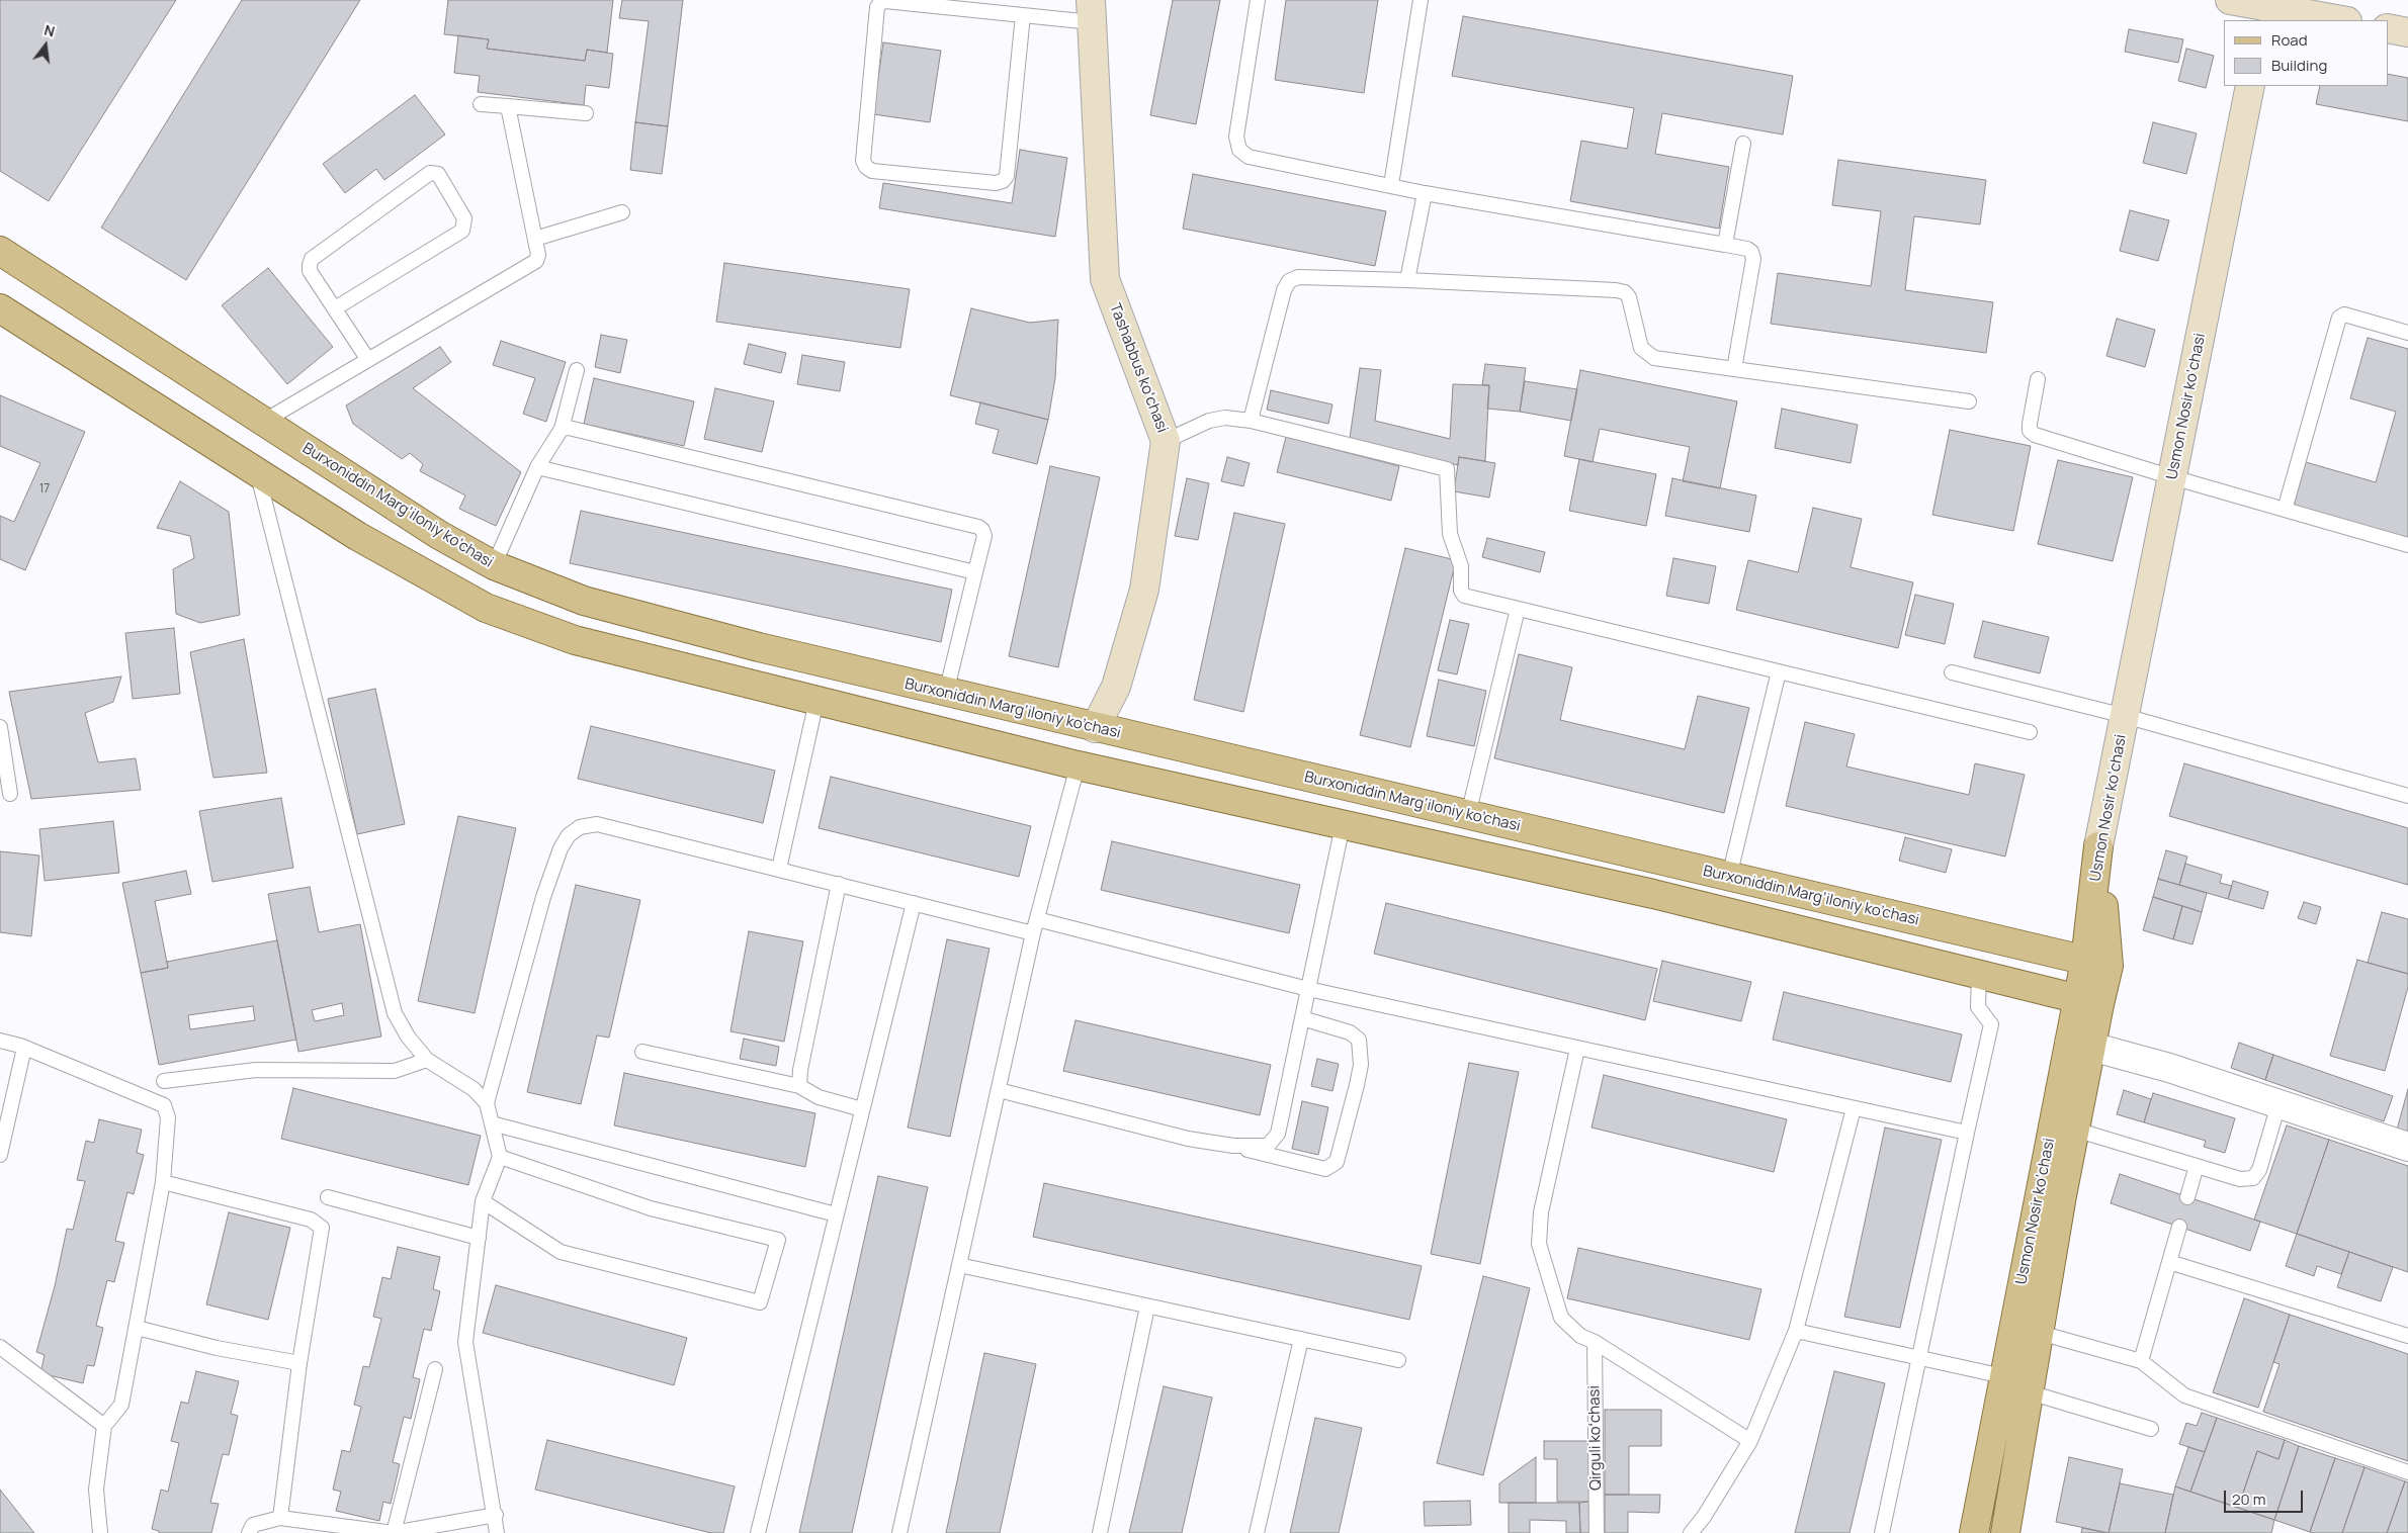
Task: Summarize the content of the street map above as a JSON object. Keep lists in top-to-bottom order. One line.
{"streets":{"main road":["Tashabbus koʻchasi","Usmon Nosir ko‘chasi","Burxoniddin Marg’iloniy ko’chasi"],"lane":["Qirguli koʻchasi"]},"crossings":[["Tashabbus koʻchasi","Burxoniddin Marg’iloniy ko’chasi"],["Usmon Nosir ko‘chasi","Burxoniddin Marg’iloniy ko’chasi"]],"house_numbers":["17"],"legend":["Road","Building"],"scale_bar":"20 m","north":"top"}
